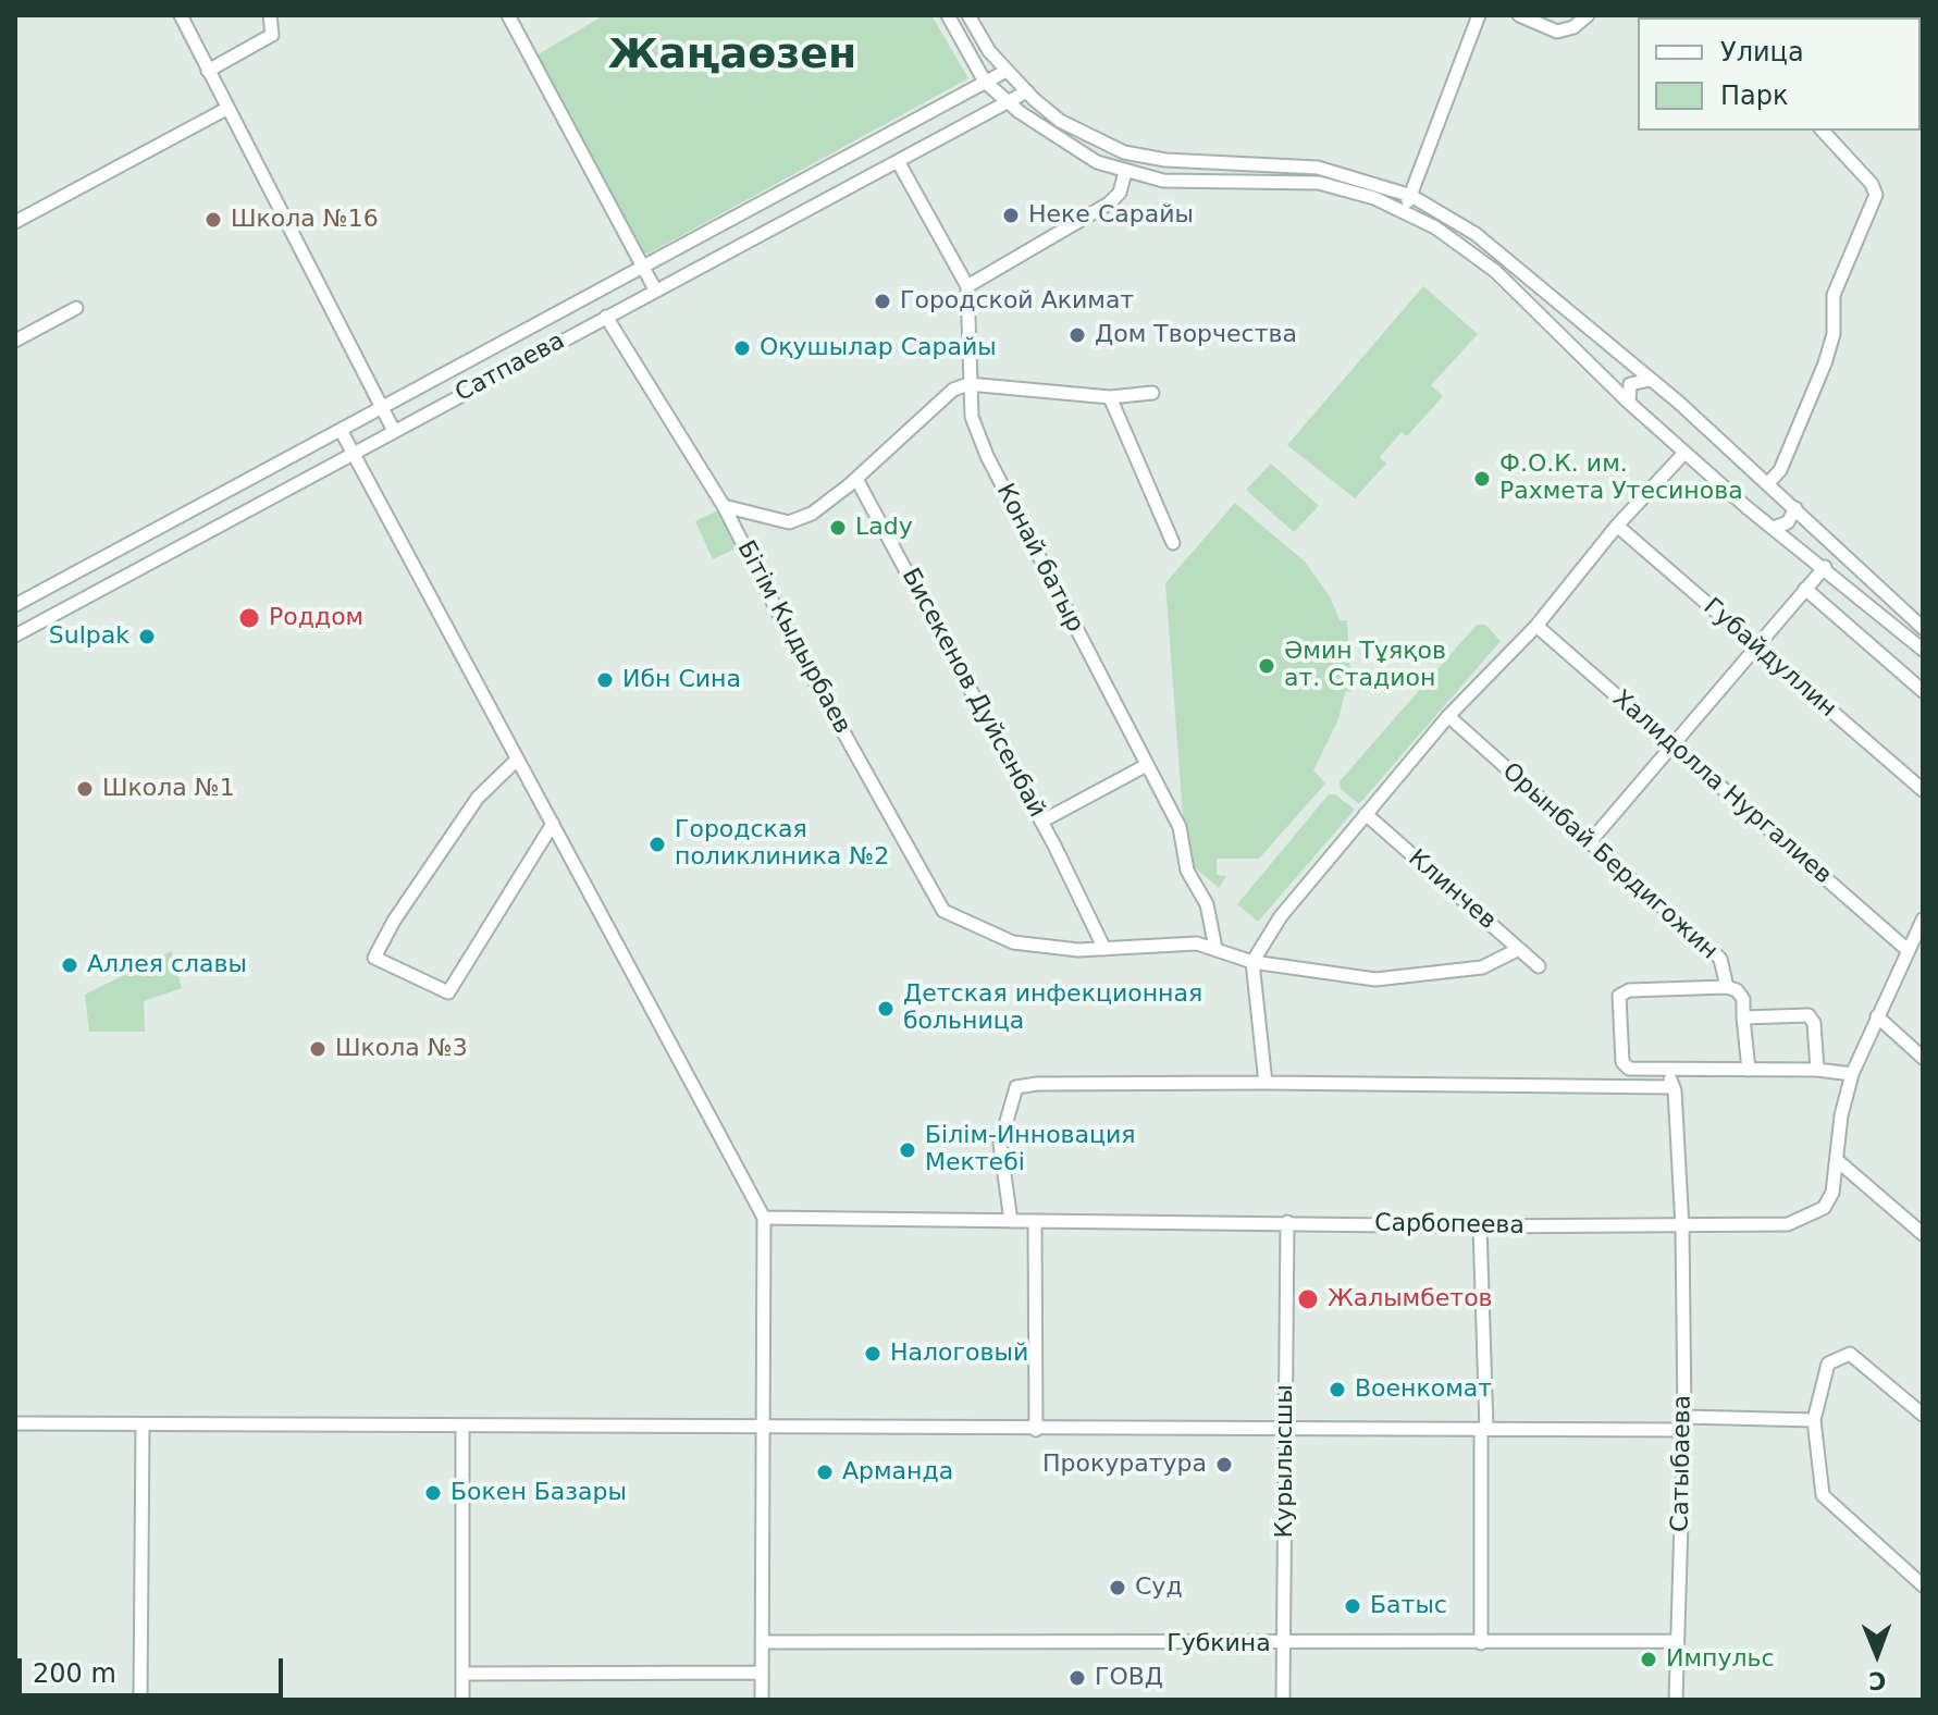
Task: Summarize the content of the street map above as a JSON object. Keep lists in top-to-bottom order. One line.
{"streets":{"street":["Сатпаева","Конай батыр","Бiтiм Кыдырбаев","Губайдуллин","Бисекенов Дуйсенбай","Халидолла Нургалиев","Орынбай Бердигожин","Клинчев","Сарбопеева","Курылысшы","Сатыбаева","Губкина"]},"crossings":[["Сатпаева","Конай батыр"],["Сатпаева","Бiтiм Кыдырбаев"],["Конай батыр","Бiтiм Кыдырбаев"],["Бiтiм Кыдырбаев","Бисекенов Дуйсенбай"],["Бiтiм Кыдырбаев","Клинчев"],["Халидолла Нургалиев","Сарбопеева"],["Орынбай Бердигожин","Сарбопеева"],["Орынбай Бердигожин","Сатыбаева"],["Сарбопеева","Курылысшы"],["Сарбопеева","Сатыбаева"],["Курылысшы","Губкина"],["Сатыбаева","Губкина"]],"districts":["Жаңаөзен"],"places":["Неке Сарайы","Школа №16","Городской Акимат","Дом Творчества","Оқушылар Сарайы","Ф.О.К. им. Рахмета Утесинова","Lady","Роддом","Sulpak","Әмин Тұяқов ат. Стадион","Ибн Сина","Школа №1","Городская поликлиника №2","Аллея славы","Детская инфекционная больница","Школа №3","Білім-Инновация Мектебі","Жалымбетов","Налоговый","Военкомат","Прокуратура","Арманда","Бокен Базары","Суд","Батыс","Импульс","ГОВД"],"legend":["Улица","Парк"],"scale_bar":"200 m","north":"bottom"}
